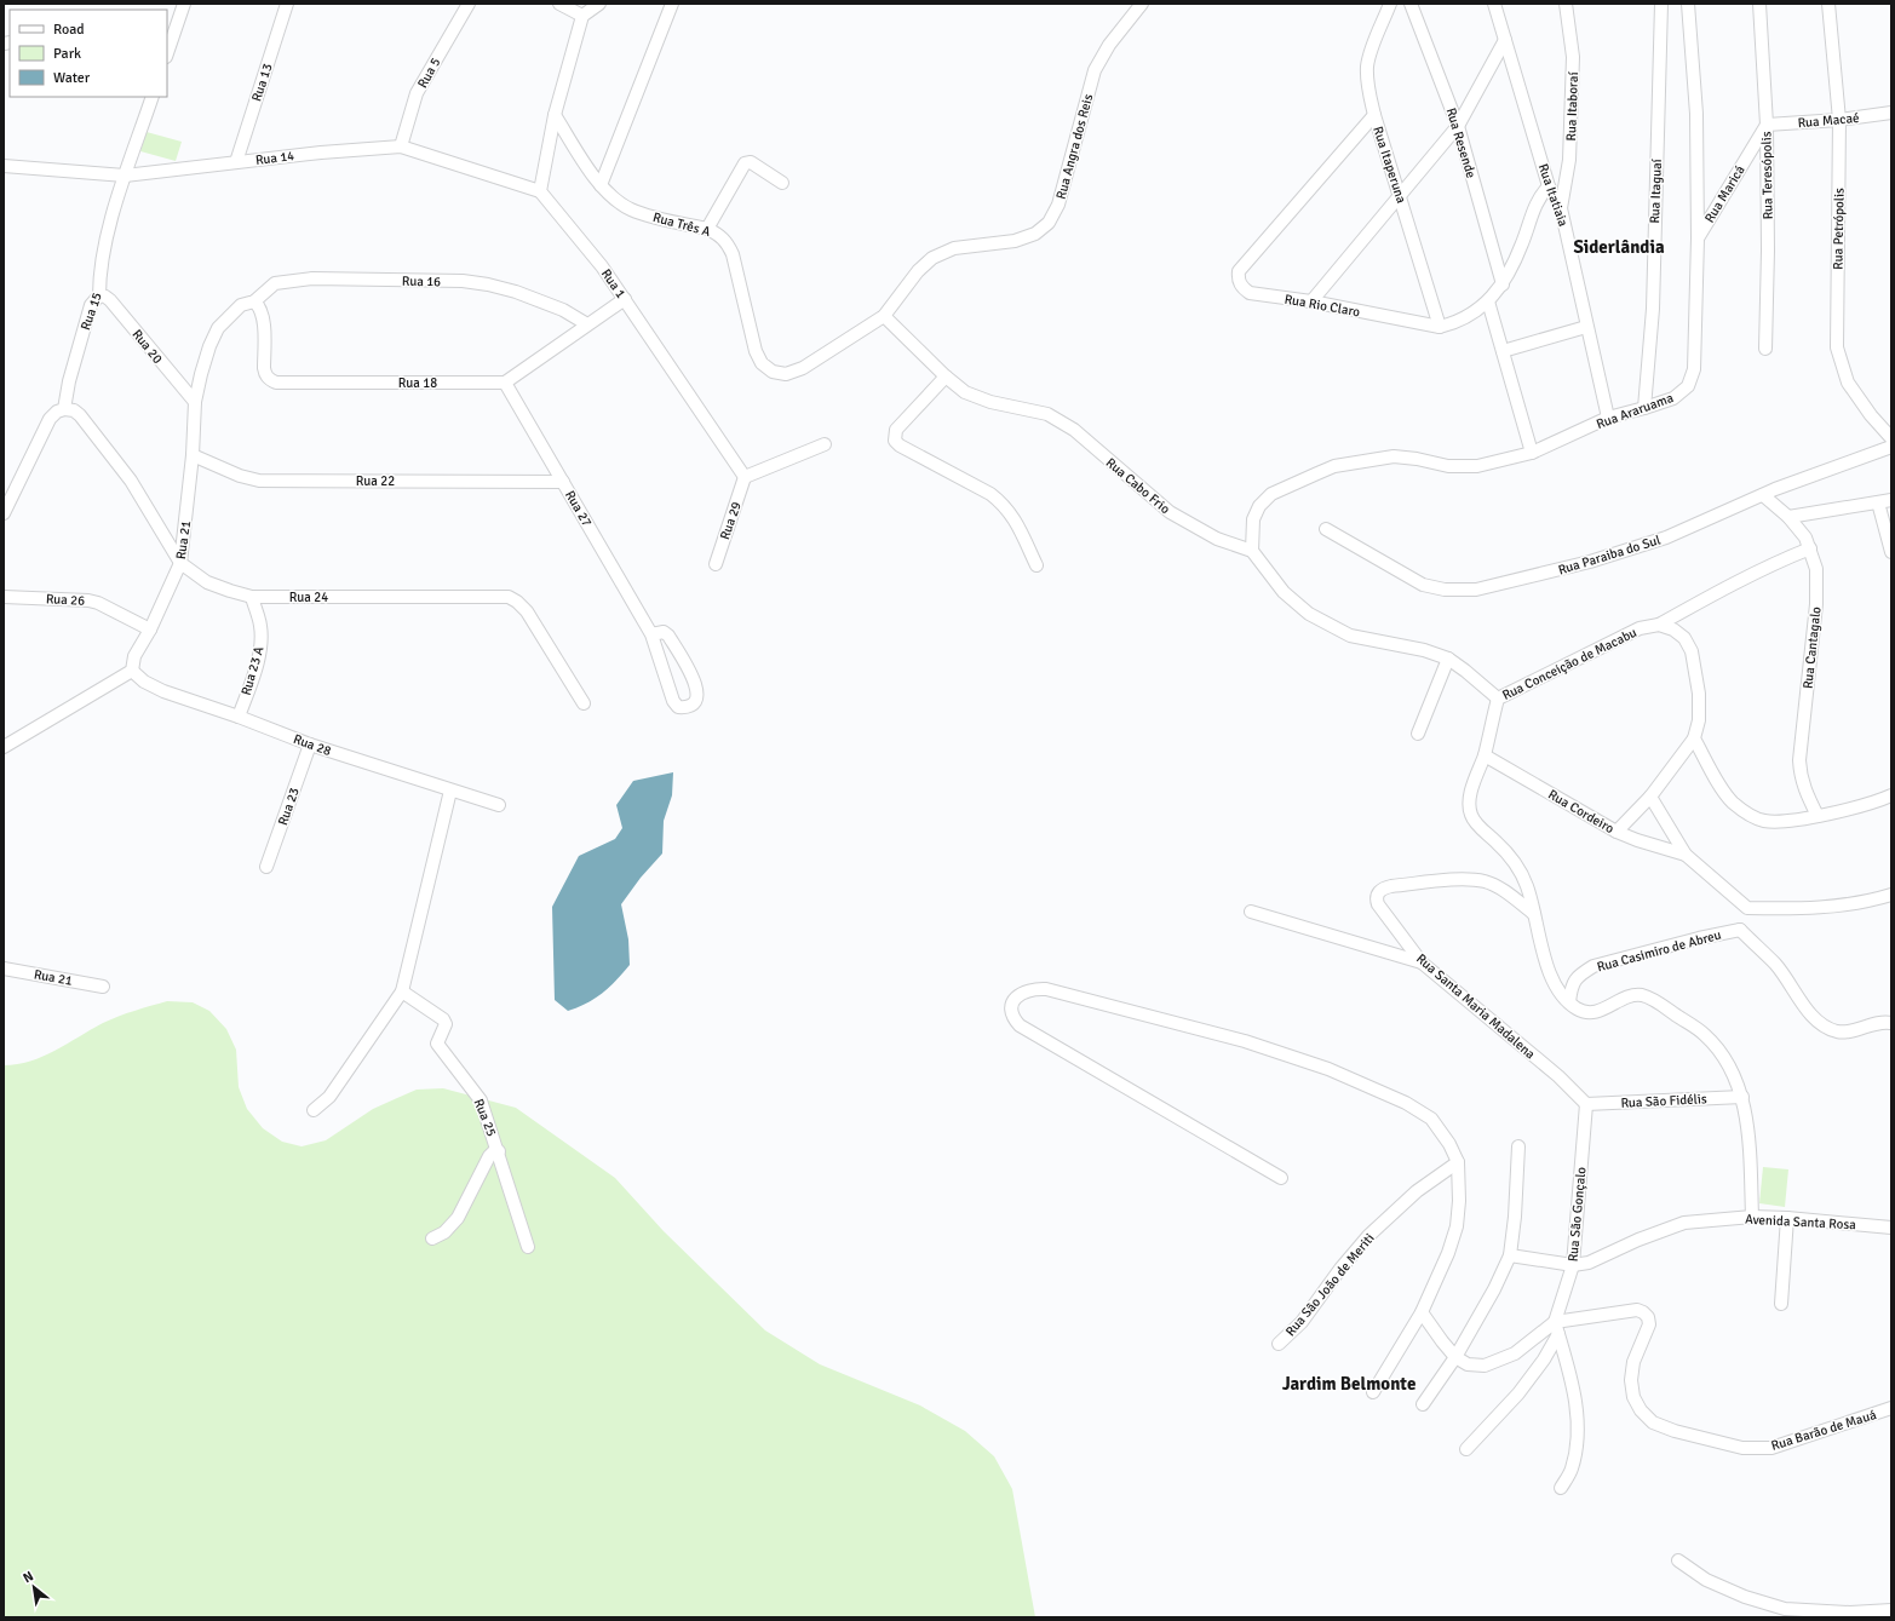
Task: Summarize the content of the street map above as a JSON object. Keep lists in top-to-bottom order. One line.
{"streets":{"street":["Rua 5","Rua 13","Rua Itaboraí","Rua Macaé","Rua Resende","Rua Angra dos Reis","Rua 14","Rua Itaperuna","Rua Teresópolis","Rua Itaguaí","Rua Maricá","Rua Itatiaia","Rua Três A","Rua Petrópolis","Rua 16","Rua 1","Rua Rio Claro","Rua 15","Rua 20","Rua 18","Rua Araruama","Rua 22","Rua Cabo Frio","Rua 27","Rua 29","Rua 21","Rua Paraiba do Sul","Rua 24","Rua 26","Rua Cantagalo","Rua Conceição de Macabu","Rua 23 A","Rua 28","Rua 23","Rua Cordeiro","Rua Casimiro de Abreu","Rua Santa Maria Madalena","Rua São Fidélis","Rua 25","Rua São Gonçalo","Avenida Santa Rosa","Rua São João de Meriti","Rua Barão de Mauá"]},"crossings":[["Rua 5","Rua 14"],["Rua 13","Rua 14"],["Rua Itaboraí","Rua Itatiaia"],["Rua Macaé","Rua Teresópolis"],["Rua Macaé","Rua Maricá"],["Rua Macaé","Rua Petrópolis"],["Rua Angra dos Reis","Rua Três A"],["Rua Angra dos Reis","Rua Cabo Frio"],["Rua 14","Rua 1"],["Rua 14","Rua 15"],["Rua Itaperuna","Rua Rio Claro"],["Rua Teresópolis","Rua Maricá"],["Rua Itaguaí","Rua Araruama"],["Rua Maricá","Rua Araruama"],["Rua Itatiaia","Rua Araruama"],["Rua 16","Rua 18"],["Rua 16","Rua 21"],["Rua 1","Rua 29"],["Rua 15","Rua 20"],["Rua 15","Rua 24"],["Rua 20","Rua 21"],["Rua 18","Rua 27"],["Rua 18","Rua 21"],["Rua Araruama","Rua Cabo Frio"],["Rua 22","Rua 27"],["Rua 22","Rua 21"],["Rua 21","Rua 24"],["Rua 21","Rua 26"],["Rua 21","Rua 28"],["Rua Paraiba do Sul","Rua Cantagalo"],["Rua 24","Rua 23 A"],["Rua Cantagalo","Rua Conceição de Macabu"],["Rua Conceição de Macabu","Rua Cordeiro"],["Rua Conceição de Macabu","Rua Casimiro de Abreu"],["Rua Conceição de Macabu","Rua Santa Maria Madalena"],["Rua Conceição de Macabu","Rua São Fidélis"],["Rua Conceição de Macabu","Avenida Santa Rosa"],["Rua 23 A","Rua 28"],["Rua 28","Rua 23"],["Rua Santa Maria Madalena","Rua São Fidélis"],["Rua Santa Maria Madalena","Rua São Gonçalo"],["Rua São Fidélis","Rua São Gonçalo"],["Rua São Gonçalo","Avenida Santa Rosa"],["Rua São Gonçalo","Rua Barão de Mauá"]],"districts":["Siderlândia","Jardim Belmonte"],"legend":["Road","Park","Water"],"north":"top left"}
